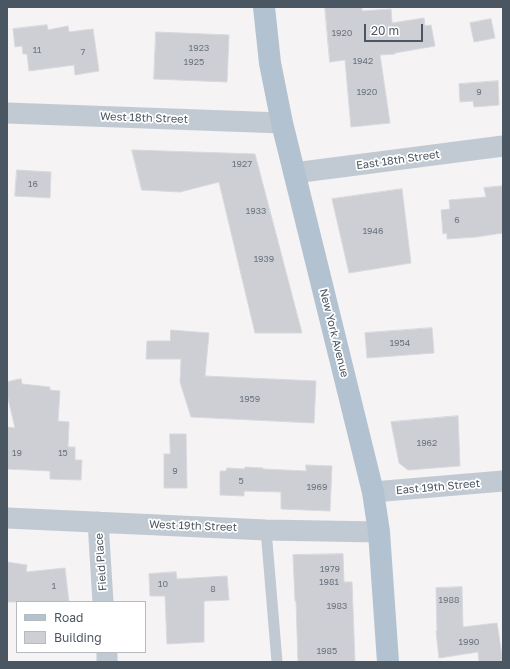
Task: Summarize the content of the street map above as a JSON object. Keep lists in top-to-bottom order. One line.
{"streets":{"main road":["New York Avenue"],"street":["West 18th Street","East 18th Street","East 19th Street","West 19th Street","Field Place"]},"crossings":[["West 18th Street","New York Avenue"],["East 18th Street","New York Avenue"],["New York Avenue","East 19th Street"],["New York Avenue","West 19th Street"],["West 19th Street","Field Place"]],"house_numbers":["1920","1923","11","7","1942","1925","1920","9","1927","16","1933","6","1946","1939","1954","1959","1962","19","15","9","5","1969","1979","1981","10","1","8","1988","1983","1990","1985"],"legend":["Road","Building"],"scale_bar":"20 m"}
